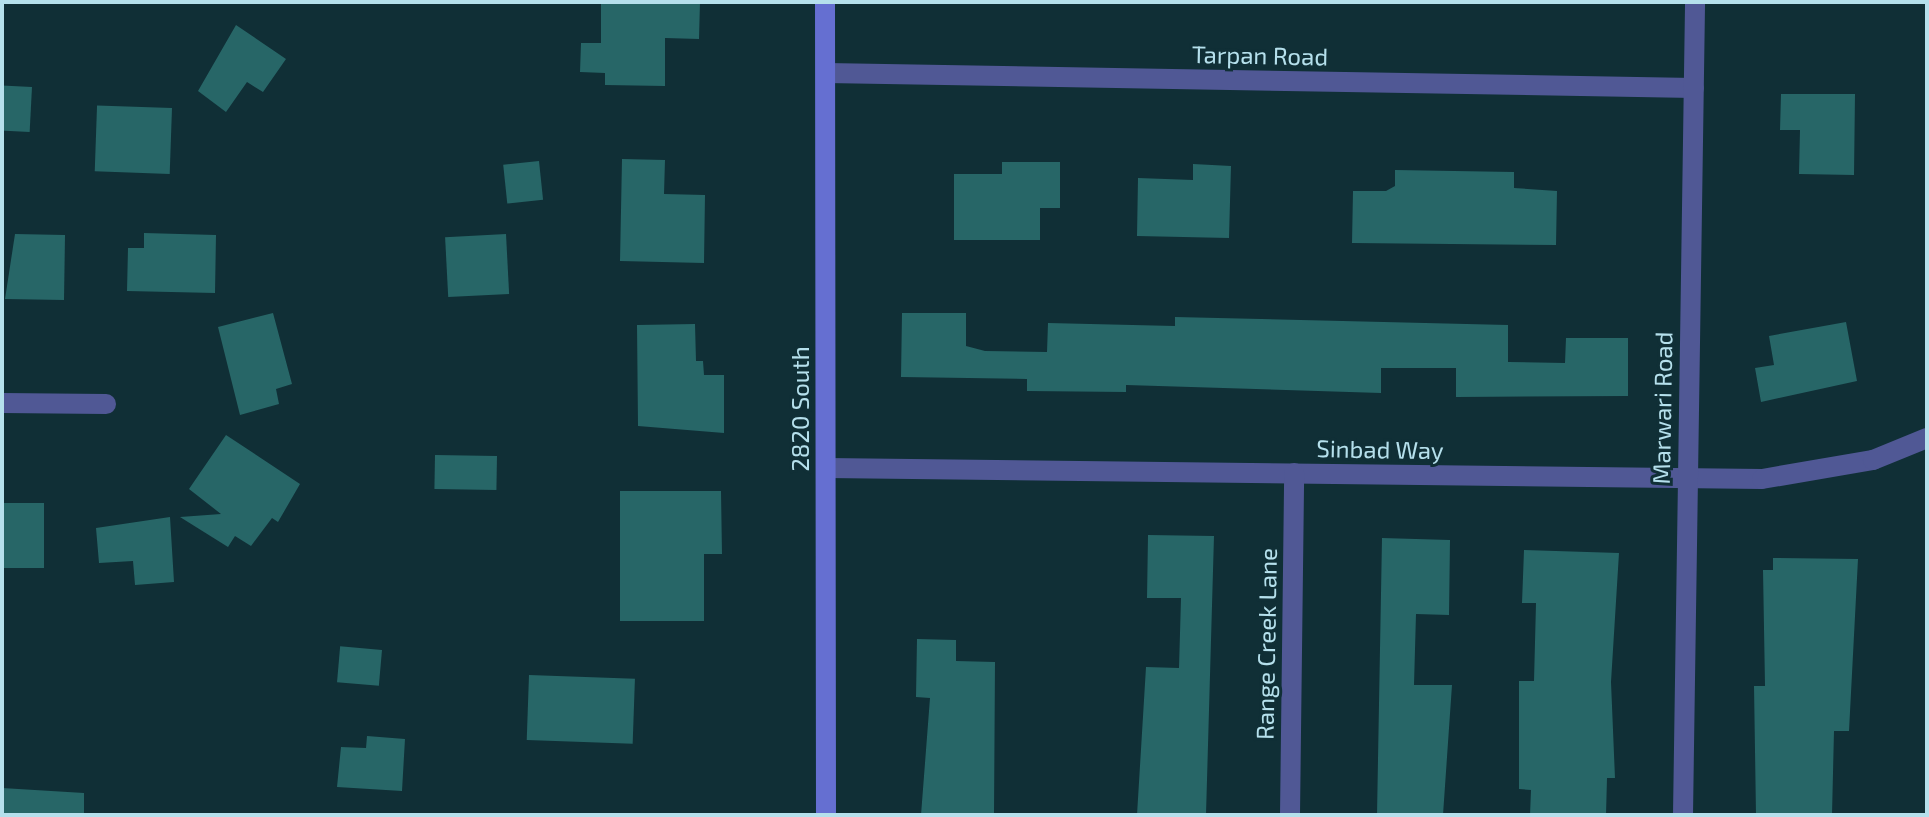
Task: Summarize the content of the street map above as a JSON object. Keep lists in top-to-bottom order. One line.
{"streets":{"street":["Tarpan Road","Marwari Road","2820 South","Sinbad Way","Range Creek Lane"]},"crossings":[["Tarpan Road","Marwari Road"],["Tarpan Road","2820 South"],["Marwari Road","Sinbad Way"],["2820 South","Sinbad Way"],["Sinbad Way","Range Creek Lane"]]}
